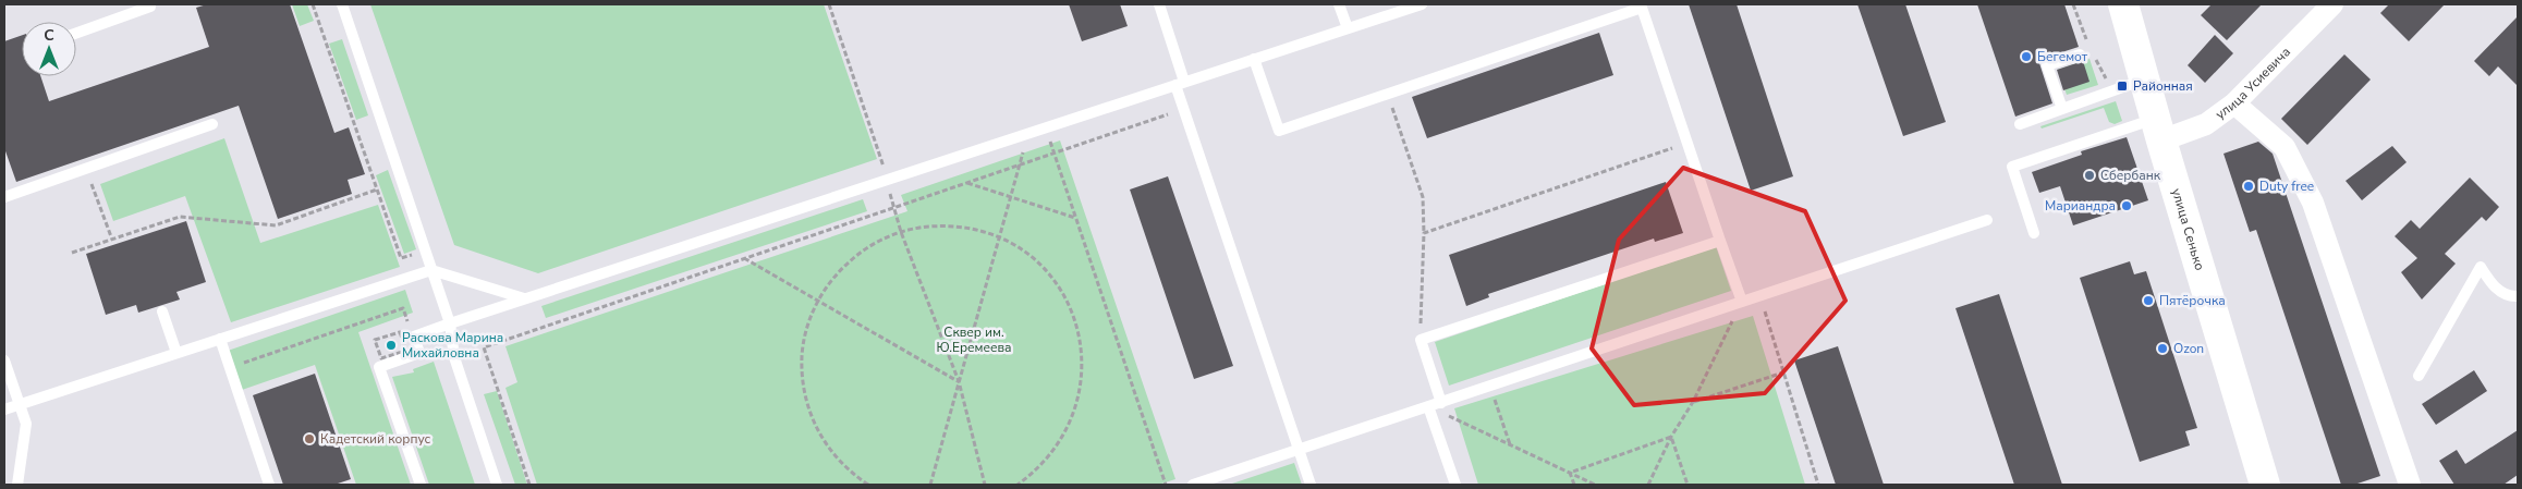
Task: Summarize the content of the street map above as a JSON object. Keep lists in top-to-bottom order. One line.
{"streets":{"street":["улица Усиевича","улица Сенько"]},"crossings":[["улица Усиевича","улица Сенько"]],"parks":["Сквер им. Ю.Еремеева"],"places":{"other":["Бегемот","Сбербанк","Duty free","Мариандра","Пятёрочка","Раскова Марина Михайловна","Ozon","Кадетский корпус"],"transit":["Районная"]},"north":"top"}
